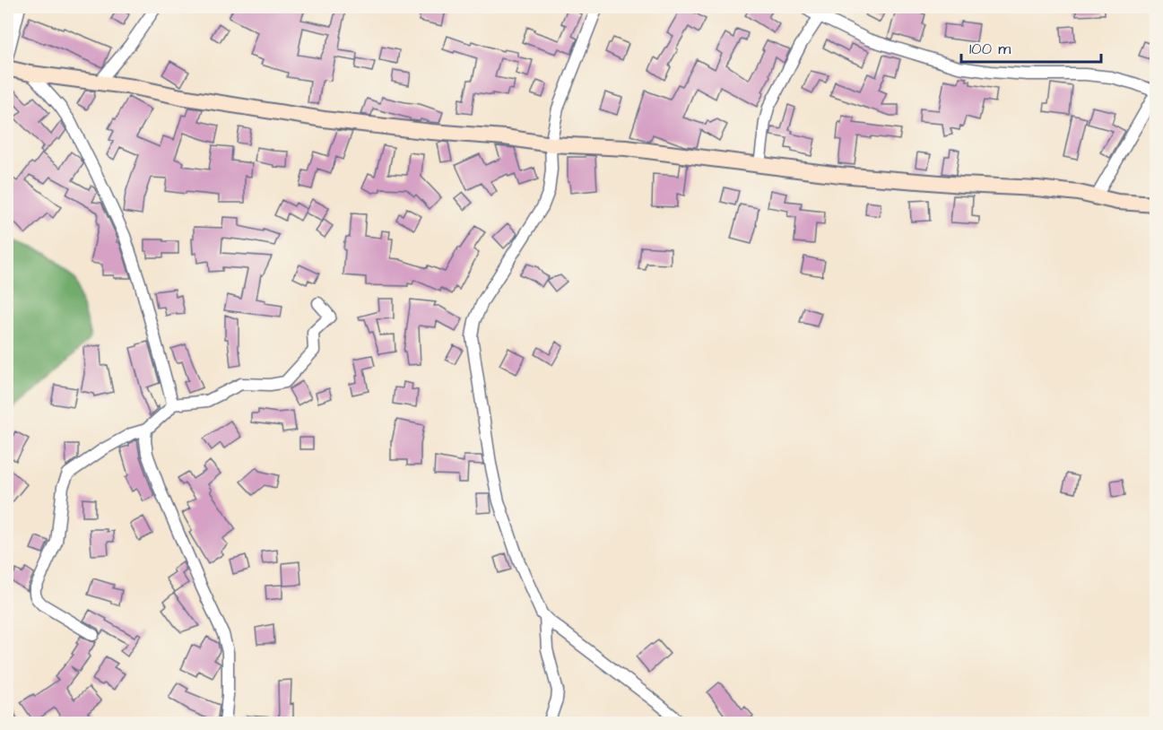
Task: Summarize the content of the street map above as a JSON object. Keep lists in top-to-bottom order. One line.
{"scale_bar":"100 m"}
